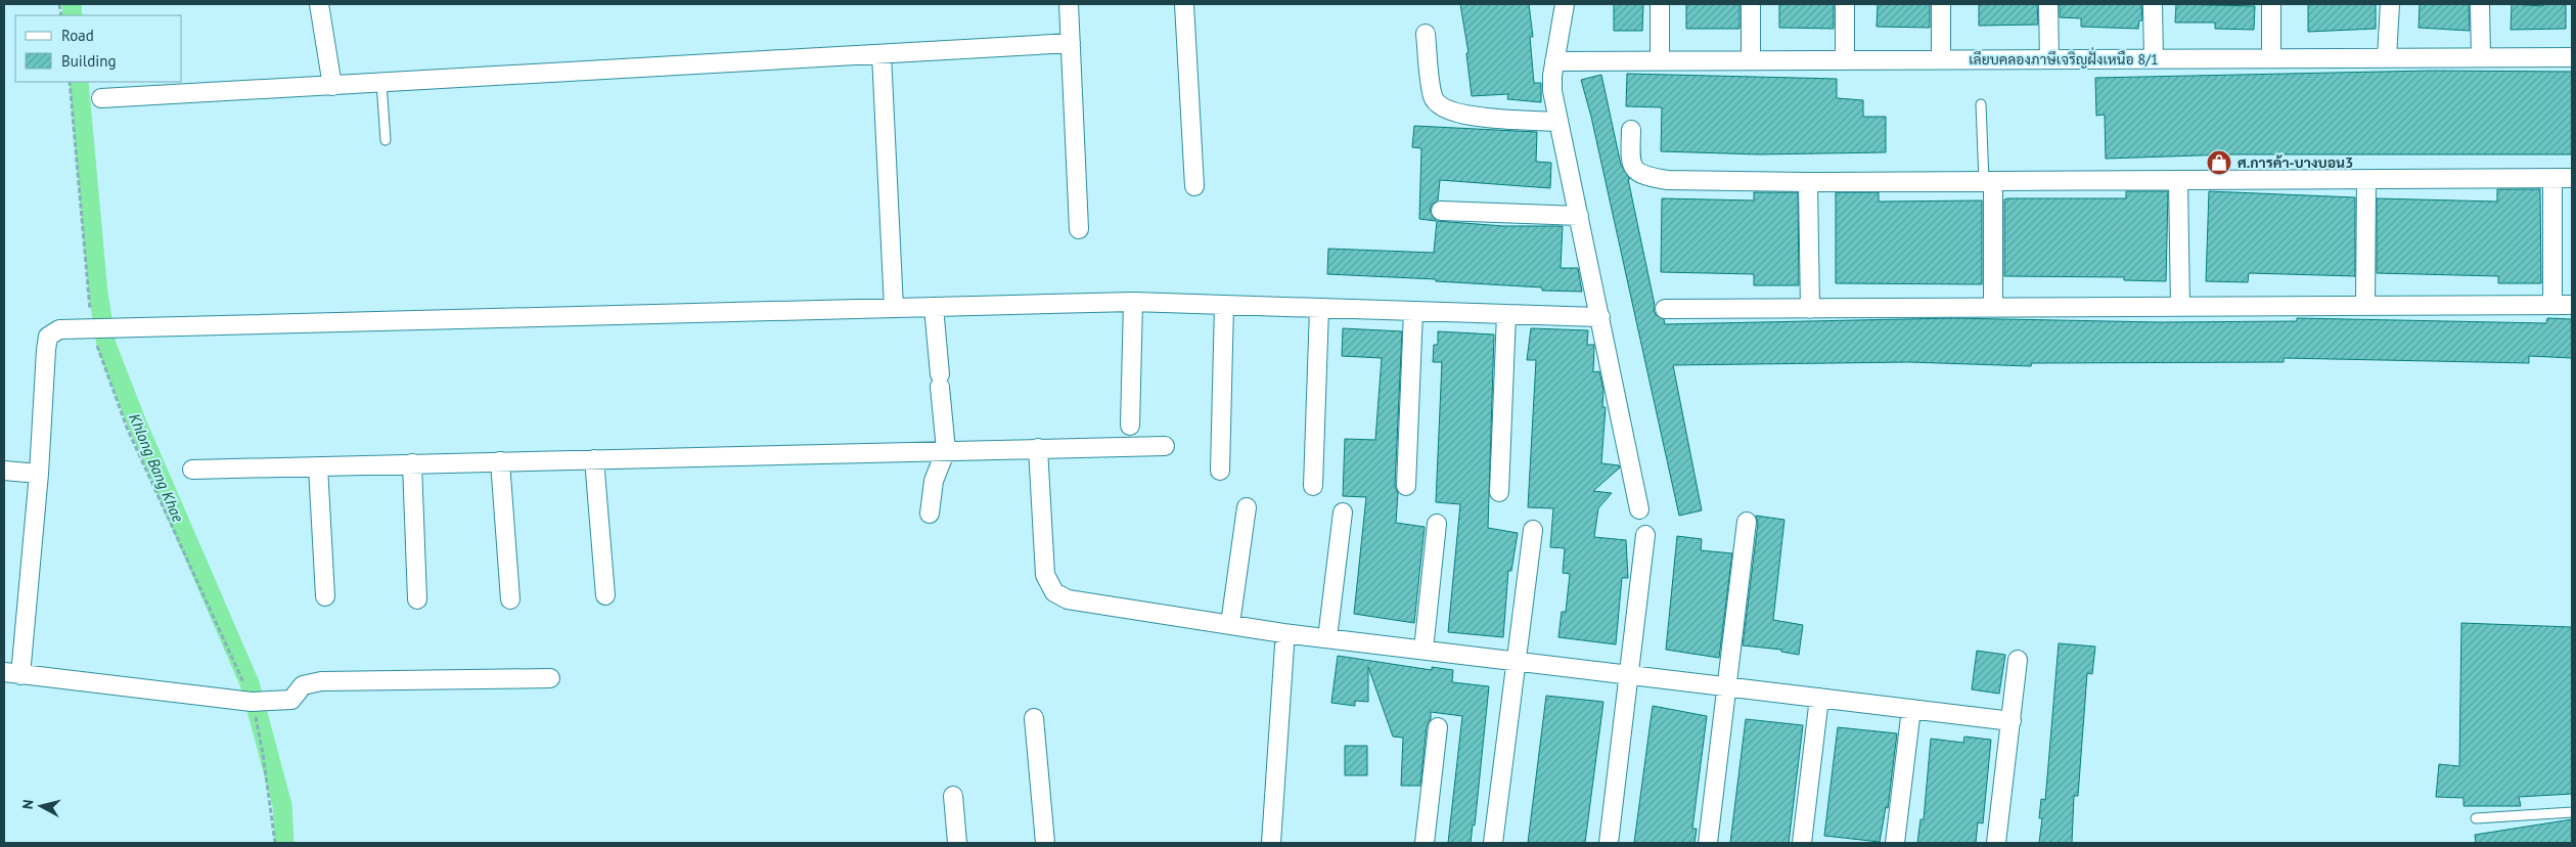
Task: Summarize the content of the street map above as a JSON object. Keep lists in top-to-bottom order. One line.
{"streets":{"street":["เลียบคลองภาษีเจริญฝั่งเหนือ 8/1"]},"water":["Khlong Bang Khae"],"places":{"shop":["ศ.การค้า-บางบอน3"]},"legend":["Road","Building"],"north":"left"}
